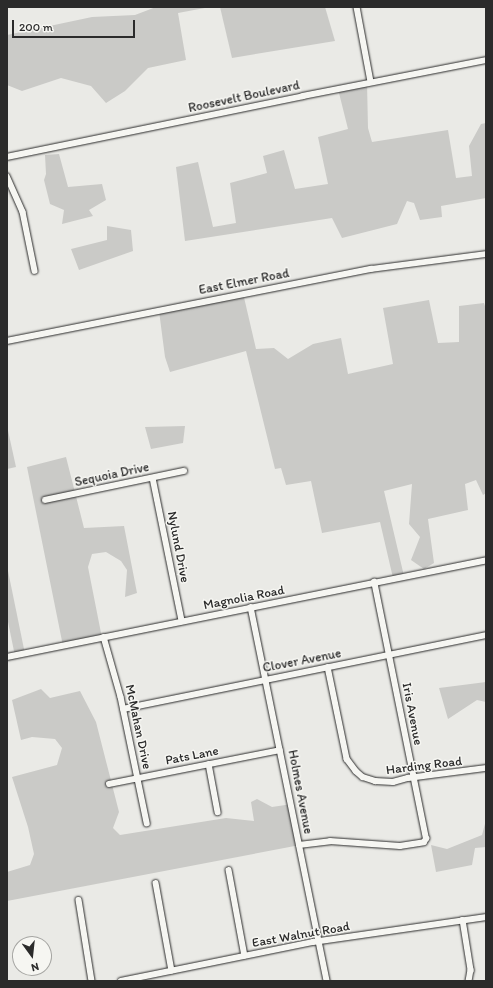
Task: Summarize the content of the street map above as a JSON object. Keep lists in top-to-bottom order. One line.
{"streets":{"street":["Roosevelt Boulevard","East Elmer Road","Sequoia Drive","Nylund Drive","Magnolia Road","Clover Avenue","Iris Avenue","McMahan Drive","Pats Lane","Harding Road","Holmes Avenue","East Walnut Road"]},"crossings":[["Sequoia Drive","Nylund Drive"],["Nylund Drive","Magnolia Road"],["Magnolia Road","Iris Avenue"],["Magnolia Road","McMahan Drive"],["Magnolia Road","Holmes Avenue"],["Clover Avenue","Iris Avenue"],["Clover Avenue","McMahan Drive"],["Clover Avenue","Harding Road"],["Clover Avenue","Holmes Avenue"],["Iris Avenue","Harding Road"],["Iris Avenue","Holmes Avenue"],["McMahan Drive","Pats Lane"],["Pats Lane","Holmes Avenue"],["Holmes Avenue","East Walnut Road"]],"scale_bar":"200 m","north":"bottom"}
